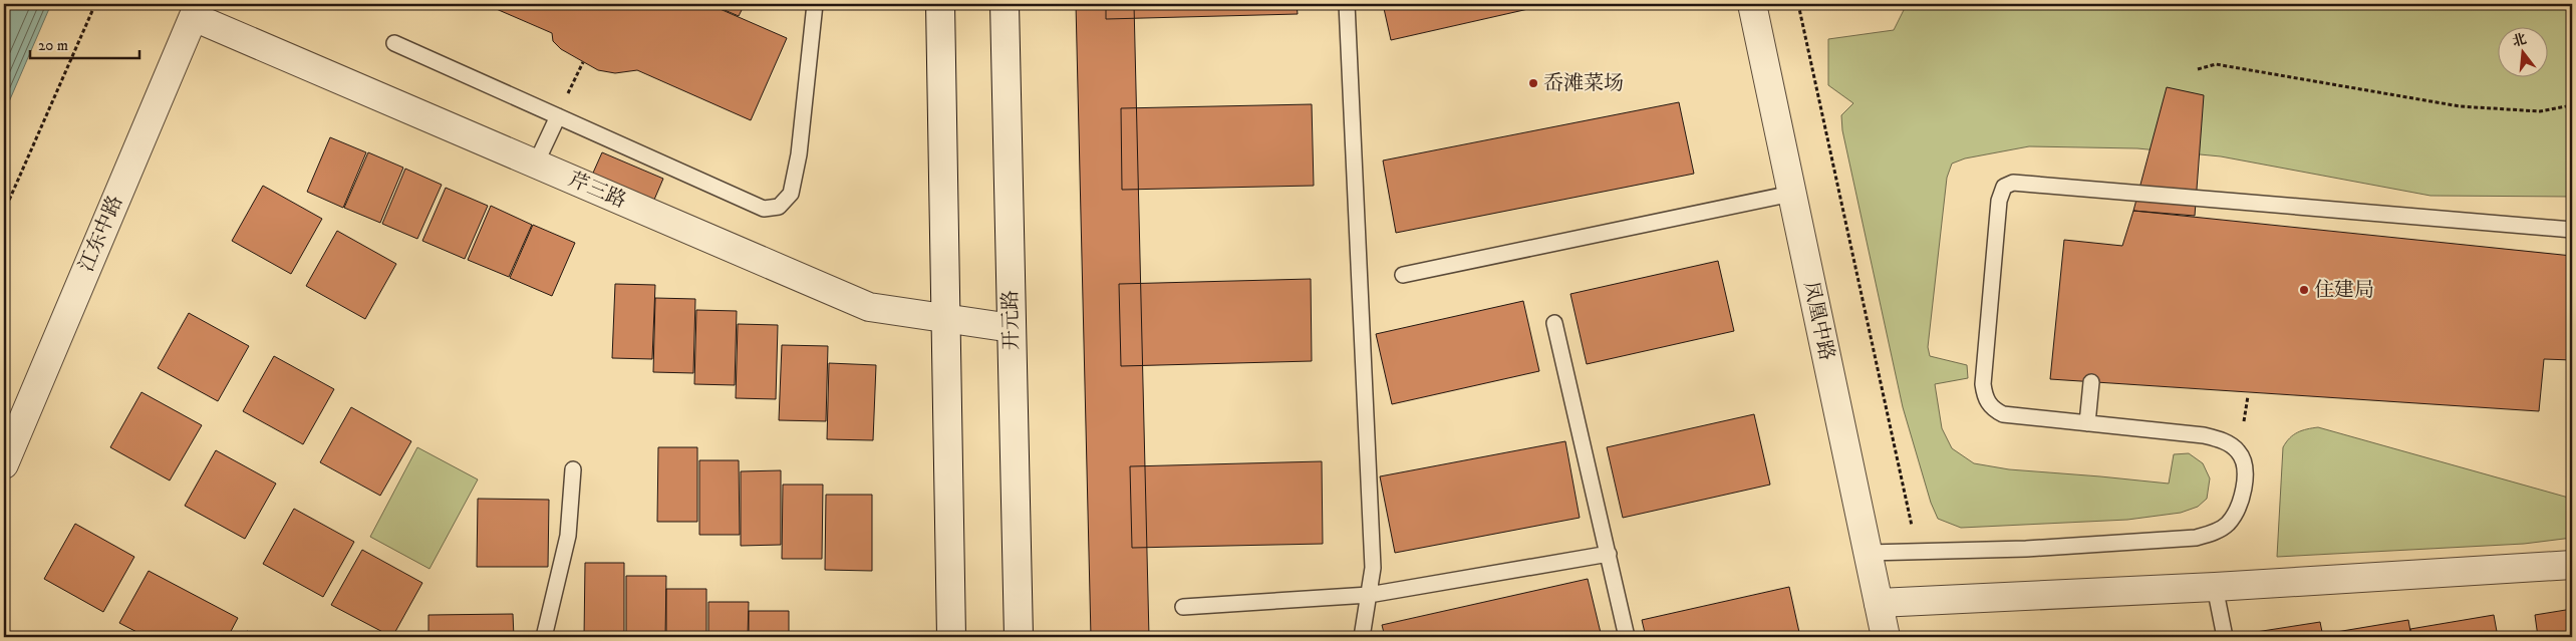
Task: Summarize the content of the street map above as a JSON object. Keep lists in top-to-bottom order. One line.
{"streets":{"street":["芹三路","江东中路","开元路","凤凰中路"]},"crossings":[["芹三路","江东中路"],["芹三路","开元路"]],"places":["岙滩菜场","住建局"],"scale_bar":"20 m","north":"top"}
